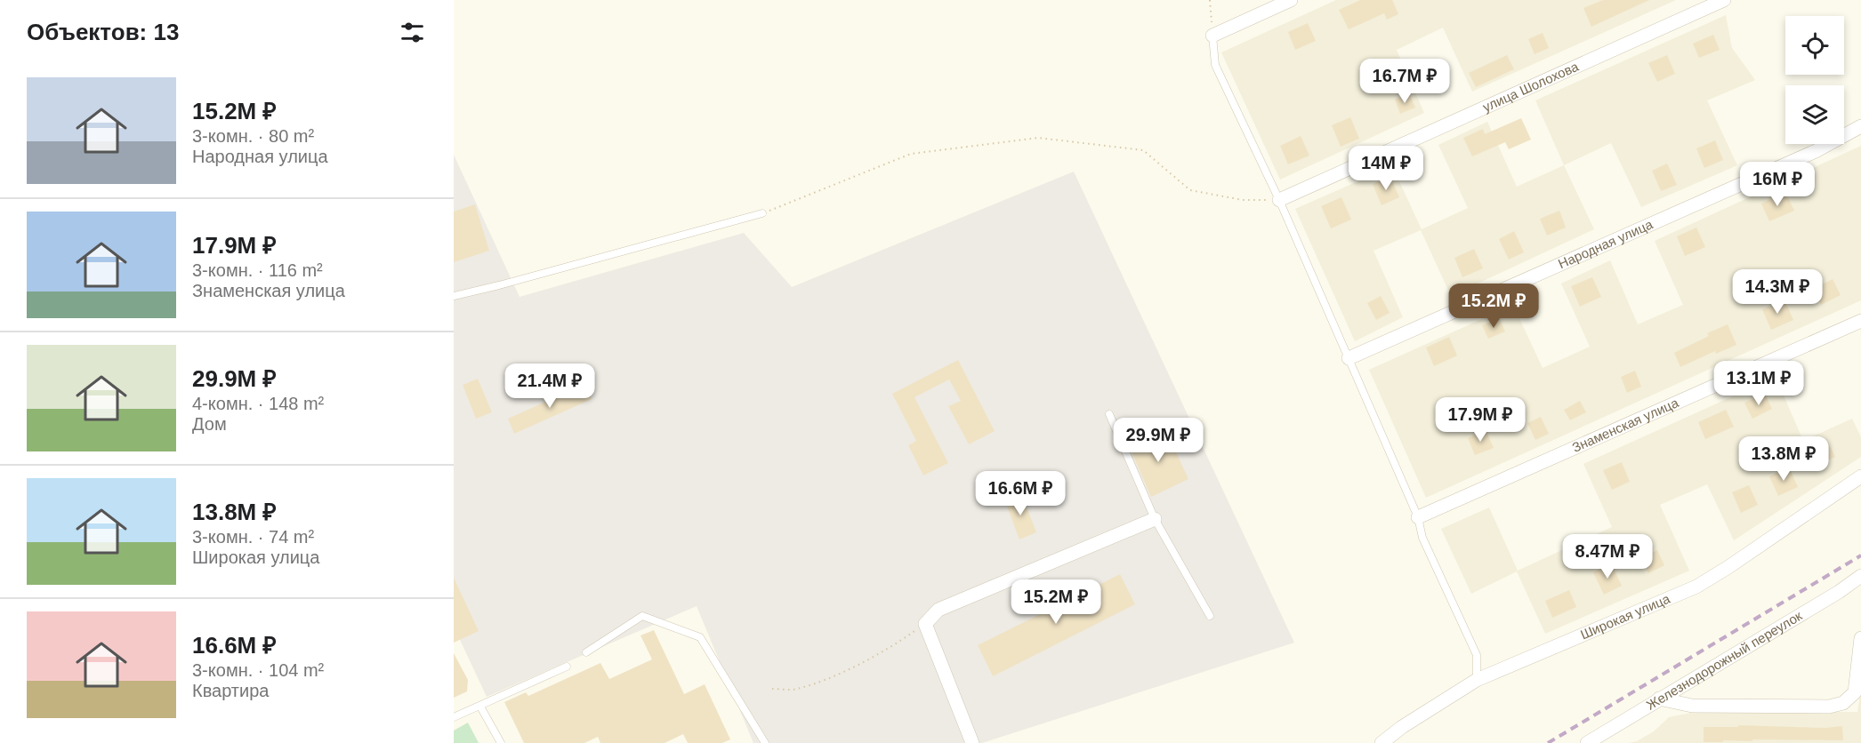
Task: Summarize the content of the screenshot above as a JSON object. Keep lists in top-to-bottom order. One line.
{"streets":{"street":["улица Шолохова","Народная улица","Знаменская улица","Широкая улица","Железнодорожный переулок"]},"page":{"heading":"Объектов: 13","price":["16.7M ₽","14M ₽","16M ₽","14.3M ₽","15.2M ₽","13.1M ₽","21.4M ₽","17.9M ₽","29.9M ₽","13.8M ₽","16.6M ₽","8.47M ₽","15.2M ₽"],"list":[{"name":"15.2M ₽","note":"3-комн. · 80 m² · Народная улица"},{"name":"17.9M ₽","note":"3-комн. · 116 m² · Знаменская улица"},{"name":"29.9M ₽","note":"4-комн. · 148 m² · Дом"},{"name":"13.8M ₽","note":"3-комн. · 74 m² · Широкая улица"},{"name":"16.6M ₽","note":"3-комн. · 104 m² · Квартира"}]}}
